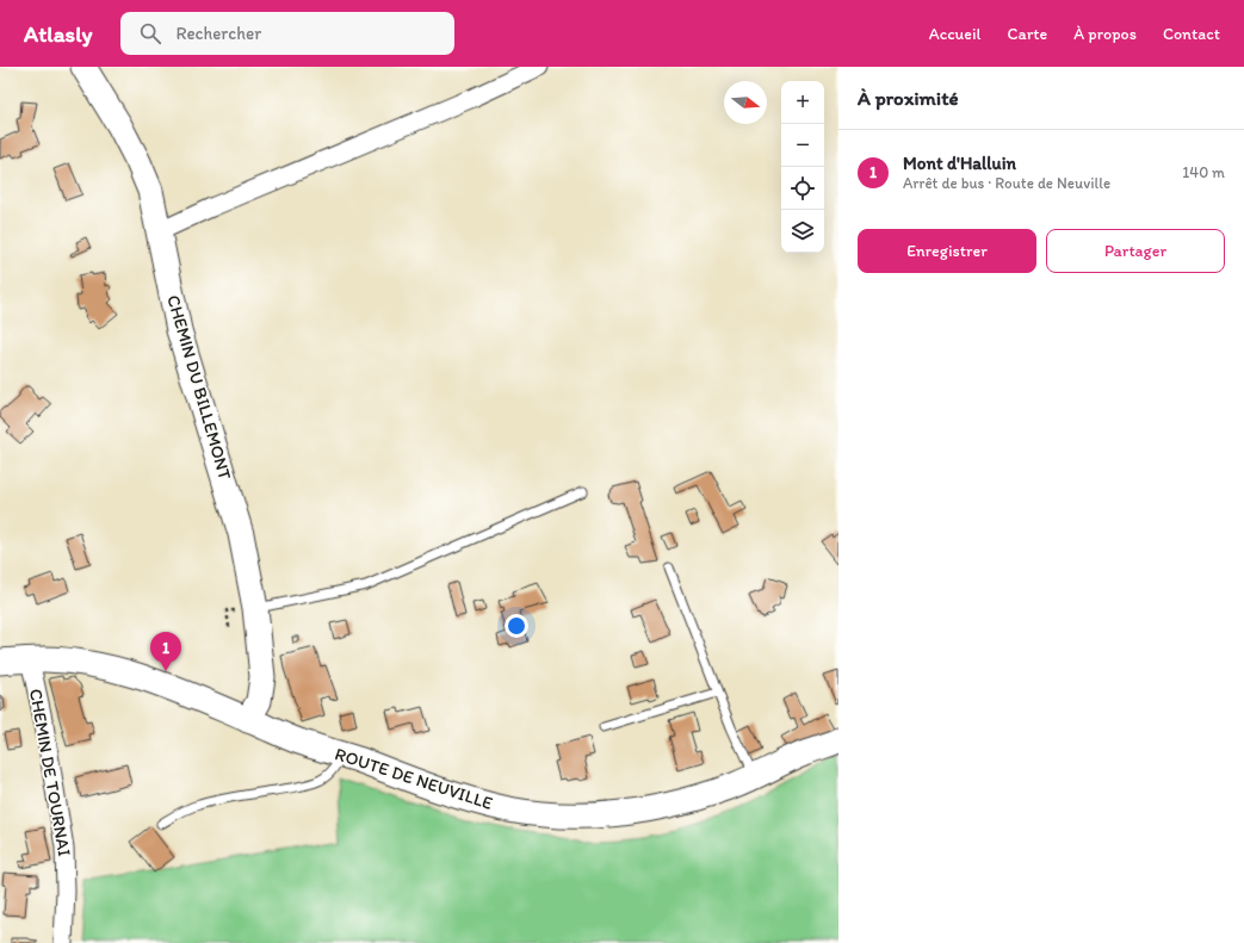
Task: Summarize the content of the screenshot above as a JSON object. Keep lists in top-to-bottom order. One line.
{"streets":{"main road":["CHEMIN DU BILLEMONT","ROUTE DE NEUVILLE"],"street":["CHEMIN DE TOURNAI"]},"crossings":[["CHEMIN DU BILLEMONT","ROUTE DE NEUVILLE"],["CHEMIN DE TOURNAI","ROUTE DE NEUVILLE"]],"north":"right","page":{"header":"Atlasly","search":"Rechercher","nav":["Accueil","Carte","À propos","Contact"],"heading":"À proximité","map_buttons":["+","−"],"list":[{"mark":"1","name":"Mont d'Halluin","note":"Arrêt de bus · Route de Neuville","value":"140 m"}],"buttons":["Enregistrer","Partager"],"pins":"1"}}
